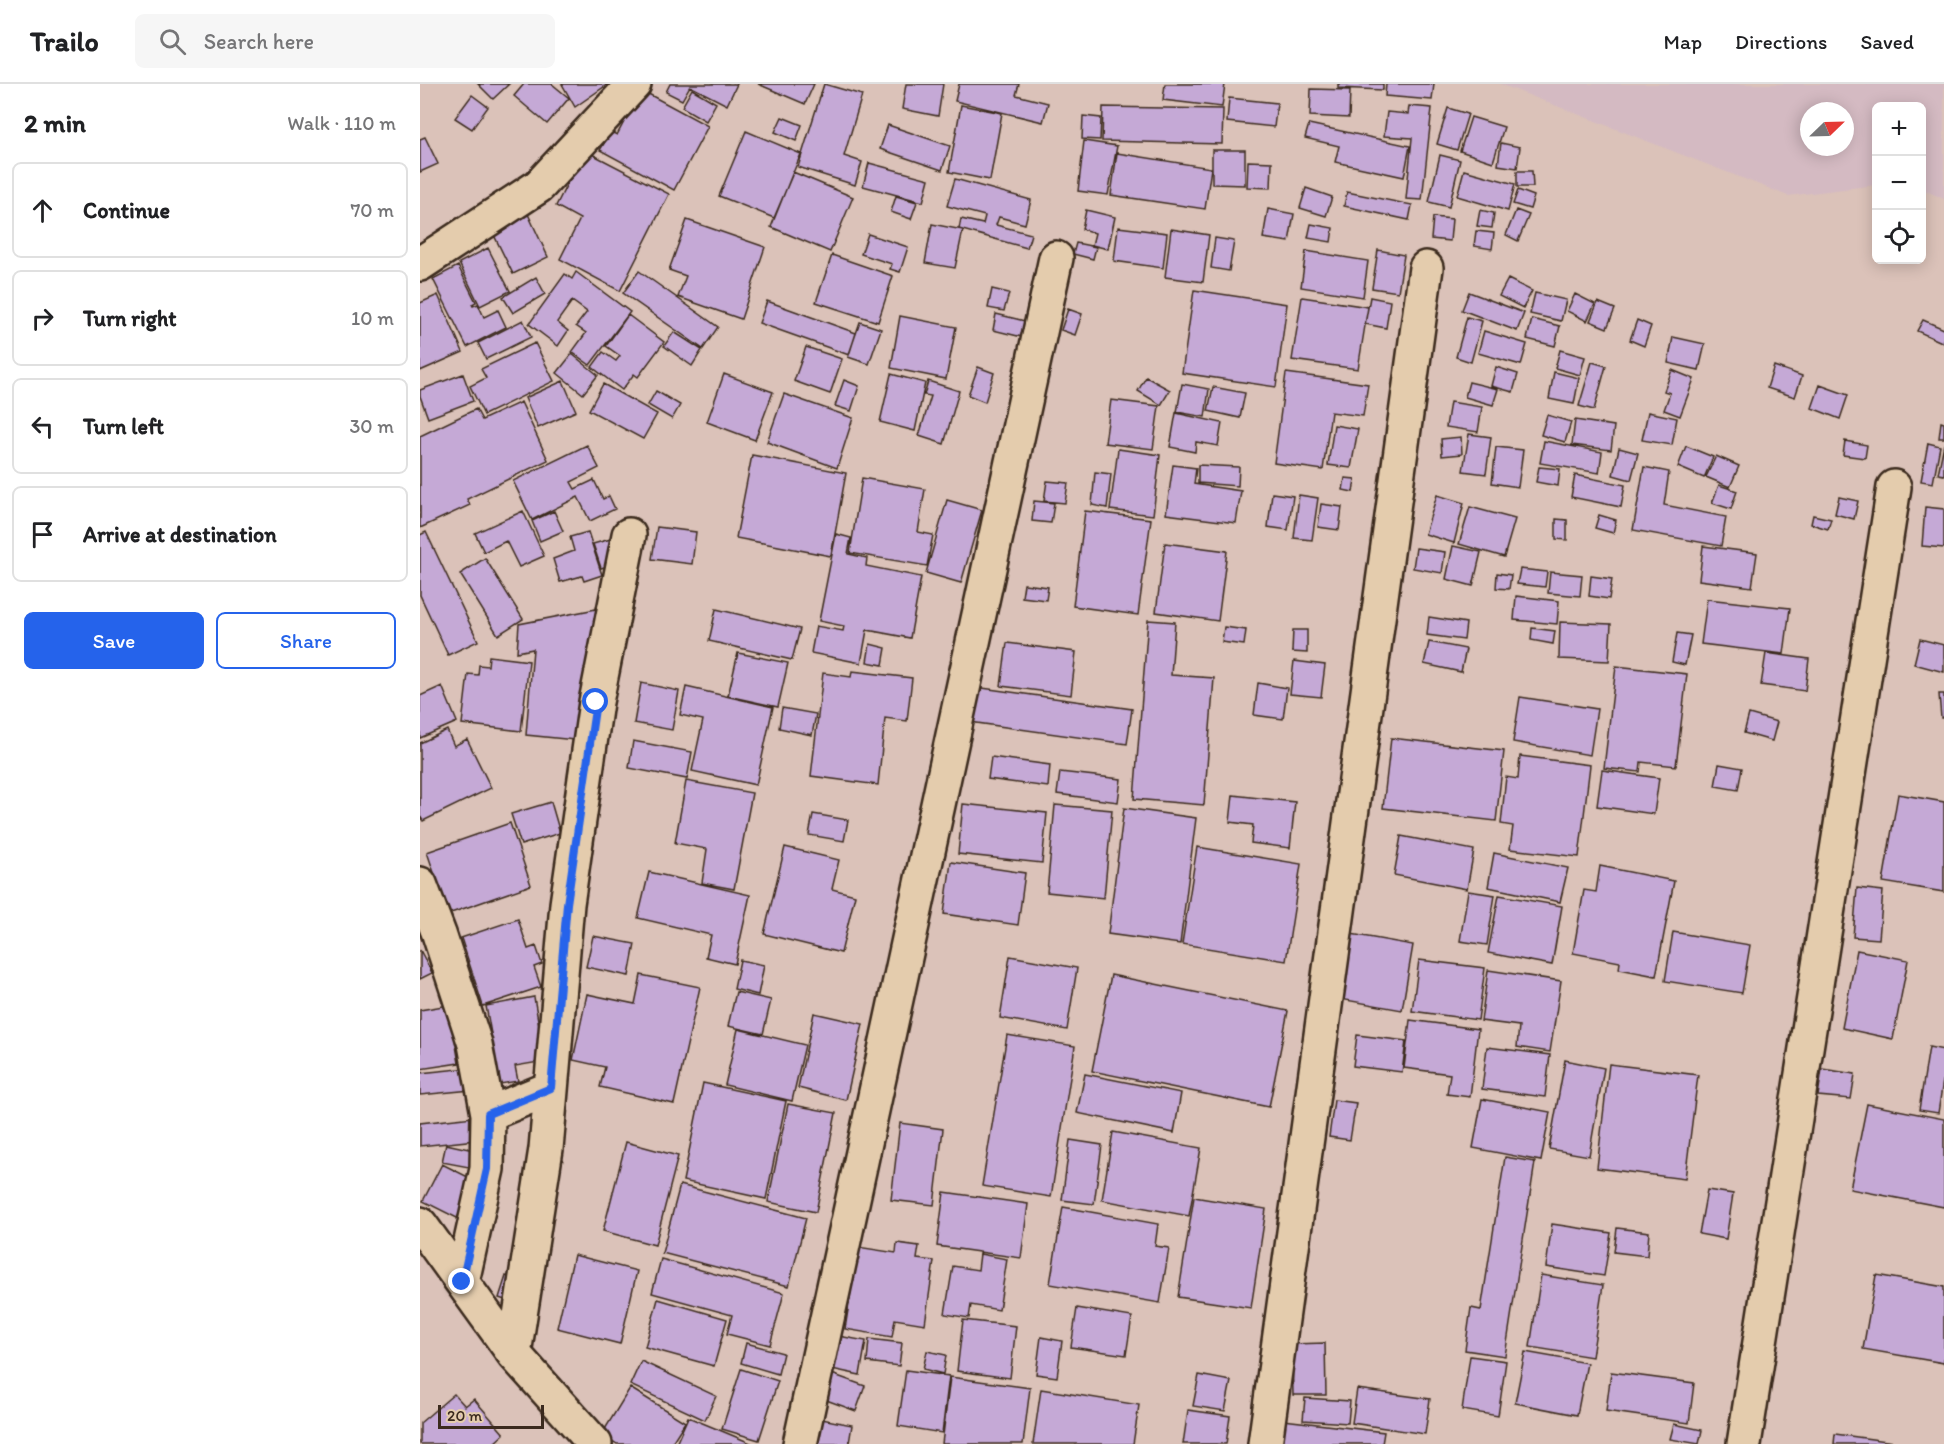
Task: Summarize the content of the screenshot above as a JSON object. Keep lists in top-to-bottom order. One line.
{"scale_bar":"20 m","north":"top right","page":{"header":"Trailo","search":"Search here","nav":["Map","Directions","Saved"],"heading":["2 min","Walk · 110 m"],"map_buttons":["+","−"],"list":[["Continue","70 m"],["Turn right","10 m"],["Turn left","30 m"],"Arrive at destination"],"buttons":["Save","Share"],"scale":"20 m"}}
